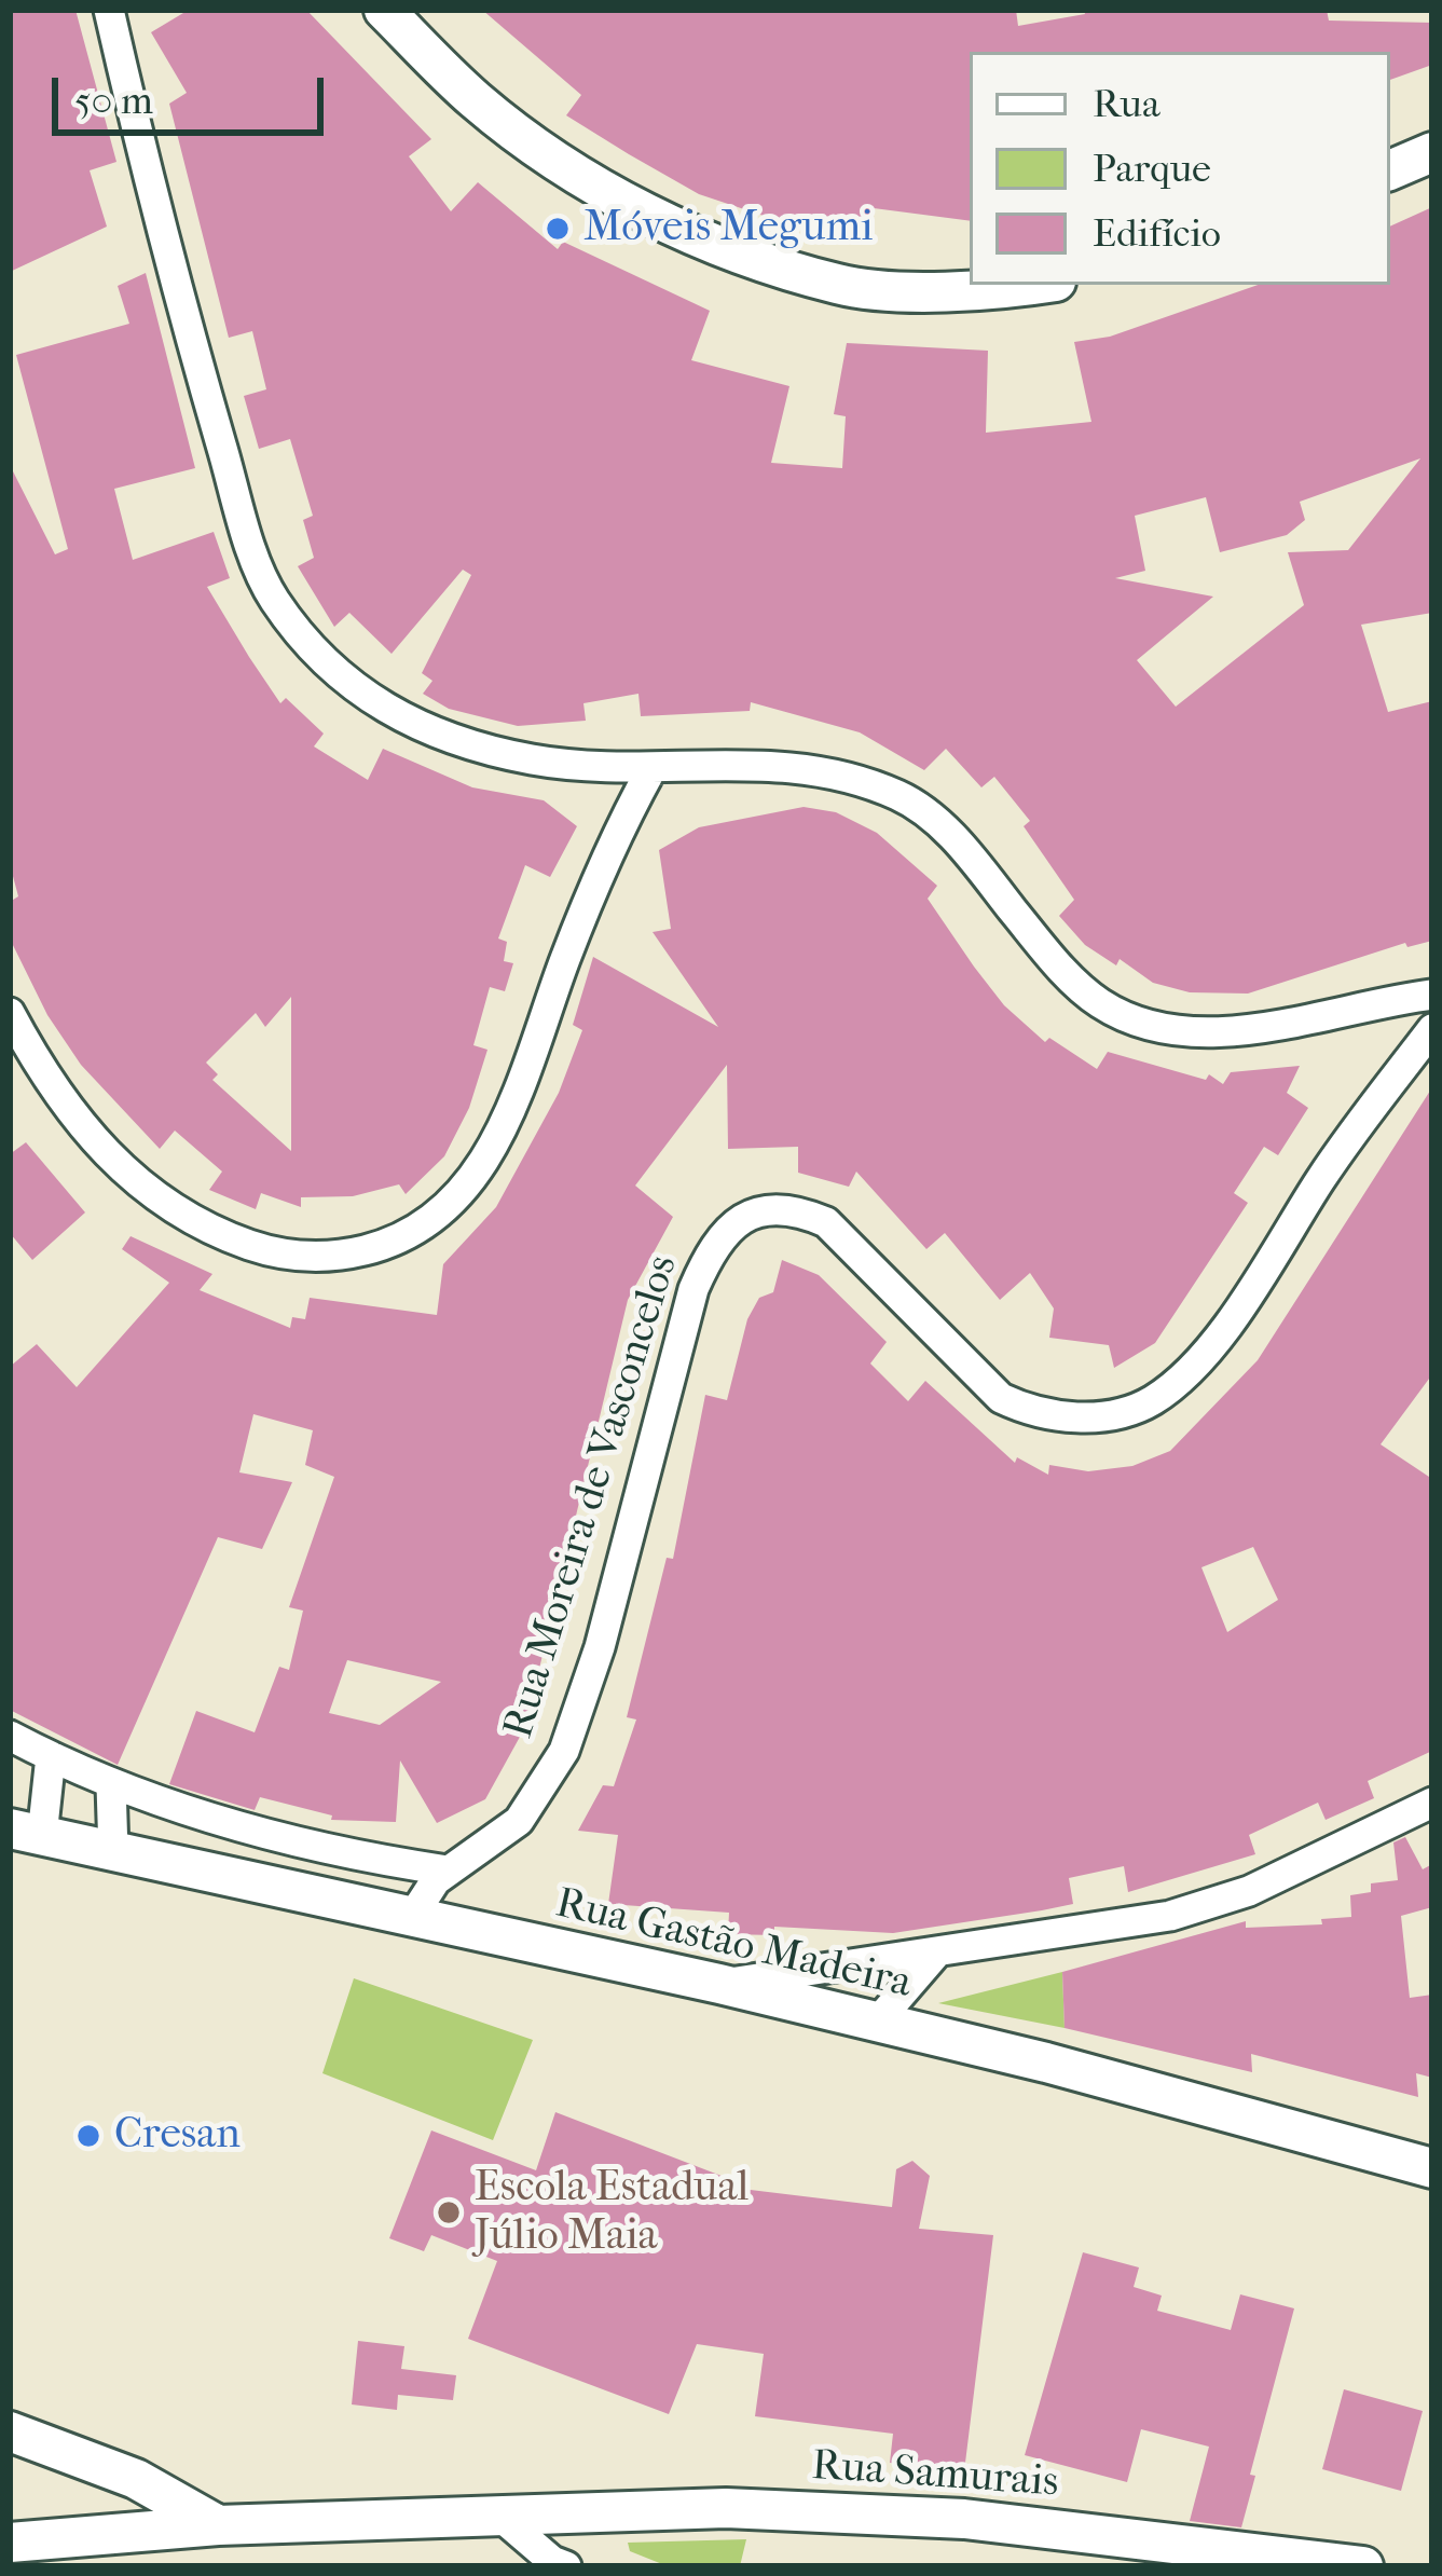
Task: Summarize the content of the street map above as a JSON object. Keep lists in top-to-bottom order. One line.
{"streets":{"street":["Rua Moreira de Vasconcelos","Rua Gastão Madeira","Rua Samurais"]},"crossings":[["Rua Moreira de Vasconcelos","Rua Gastão Madeira"]],"places":["Móveis Megumi","Cresan","Escola Estadual Júlio Maia"],"legend":["Rua","Parque","Edifício"],"scale_bar":"50 m"}
